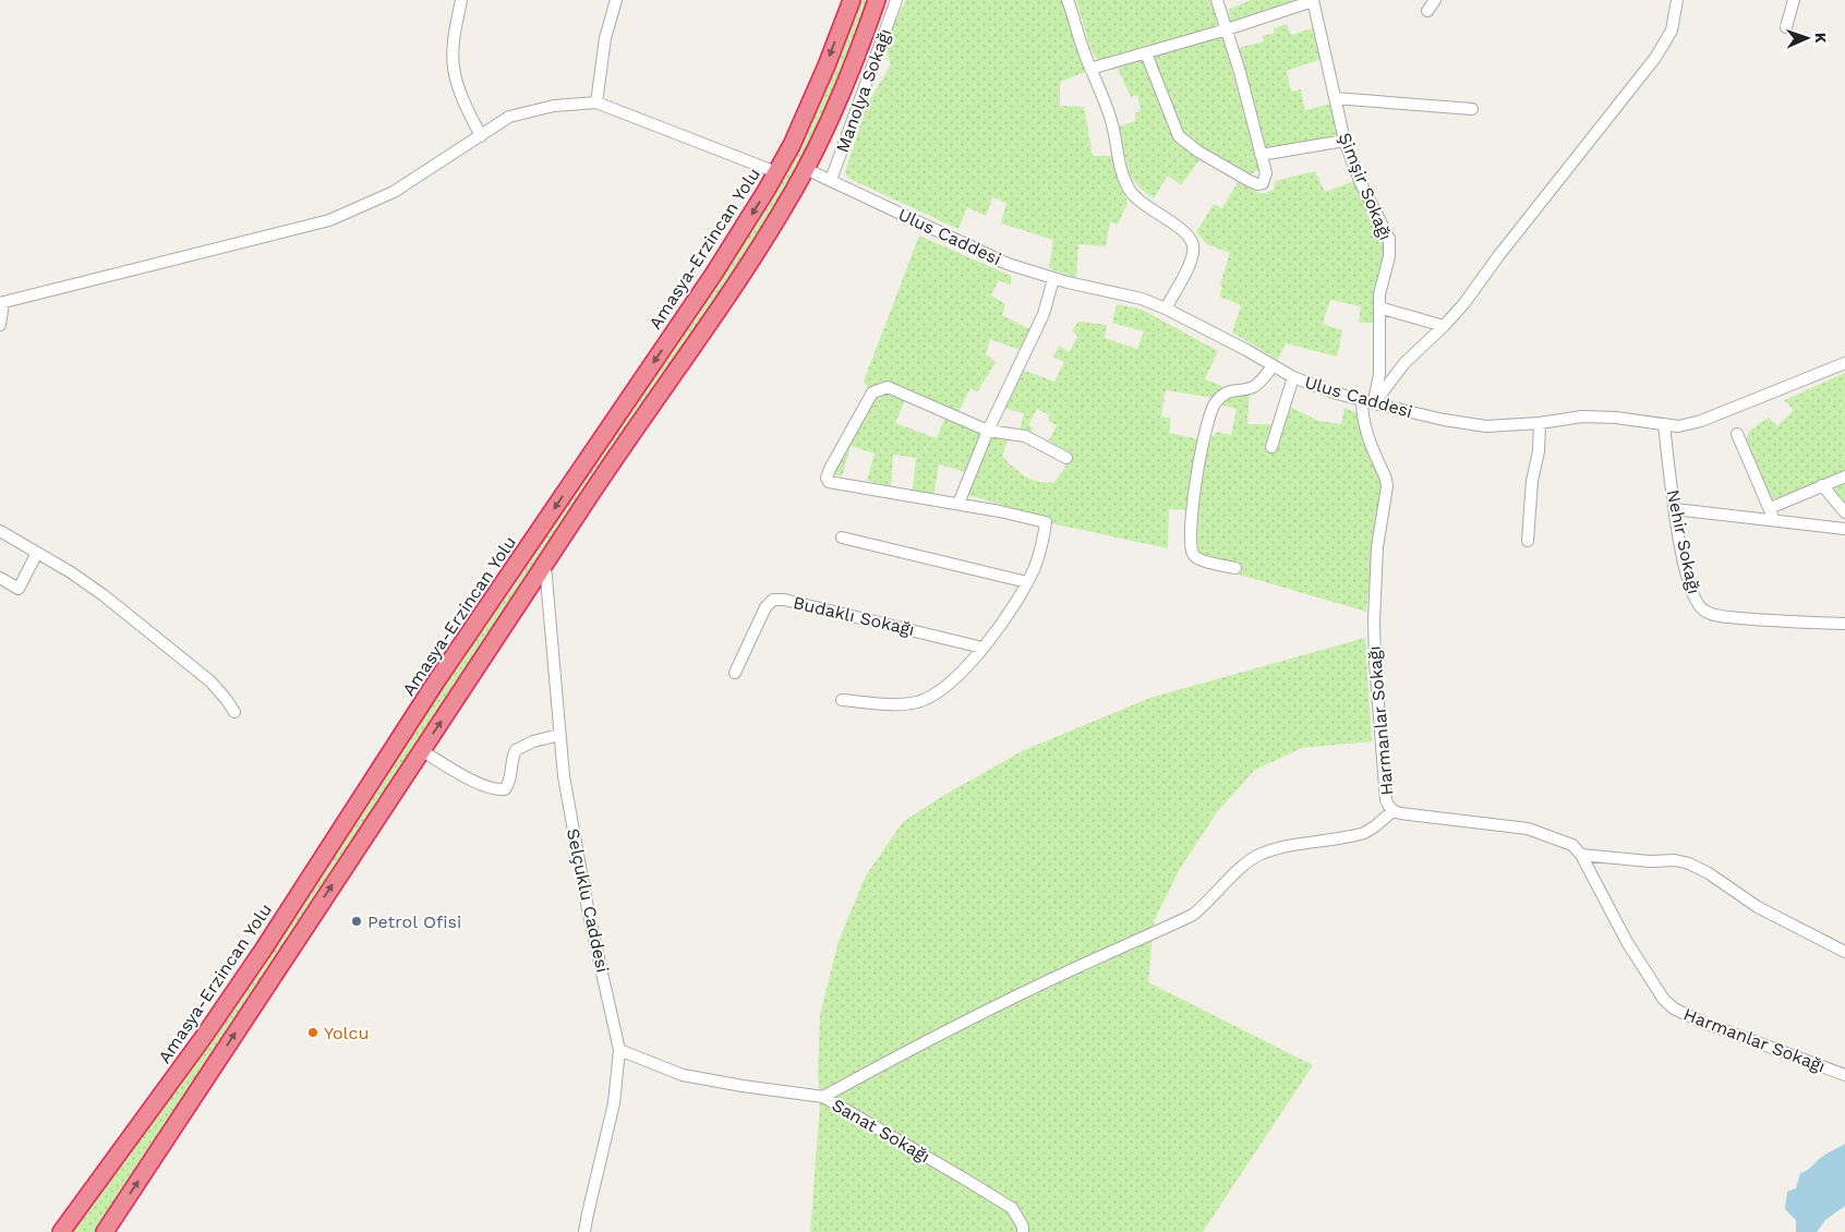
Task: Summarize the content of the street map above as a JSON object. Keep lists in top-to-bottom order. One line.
{"streets":{"highway":["Amasya-Erzincan Yolu"],"street":["Manolya Sokağı","Şimşir Sokağı","Ulus Caddesi","Nehir Sokağı","Budaklı Sokağı","Harmanlar Sokağı","Selçuklu Caddesi","Sanat Sokağı"]},"crossings":[["Manolya Sokağı","Ulus Caddesi"],["Şimşir Sokağı","Ulus Caddesi"],["Ulus Caddesi","Nehir Sokağı"],["Ulus Caddesi","Harmanlar Sokağı"],["Selçuklu Caddesi","Sanat Sokağı"]],"places":["Petrol Ofisi","Yolcu"],"north":"right"}
